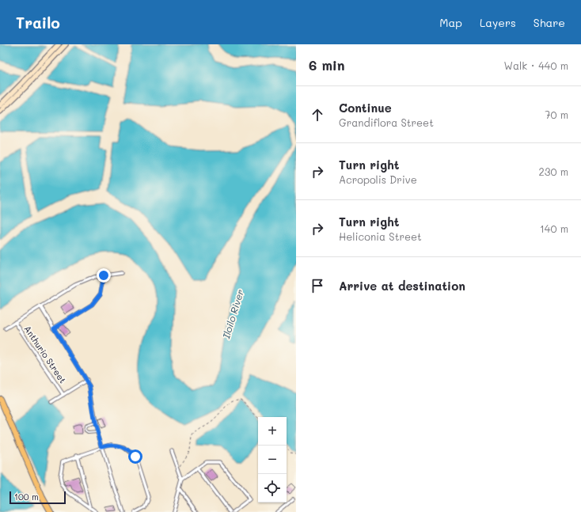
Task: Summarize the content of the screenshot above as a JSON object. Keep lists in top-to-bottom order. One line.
{"streets":{"street":["Anthurio Street"]},"water":["Iloilo River"],"scale_bar":"100 m","page":{"header":"Trailo","nav":["Map","Layers","Share"],"heading":["6 min","Walk · 440 m"],"list":[["Continue","Grandiflora Street","70 m"],["Turn right","Acropolis Drive","230 m"],["Turn right","Heliconia Street","140 m"],"Arrive at destination"],"map_buttons":["+","−"],"scale":"100 m"}}
